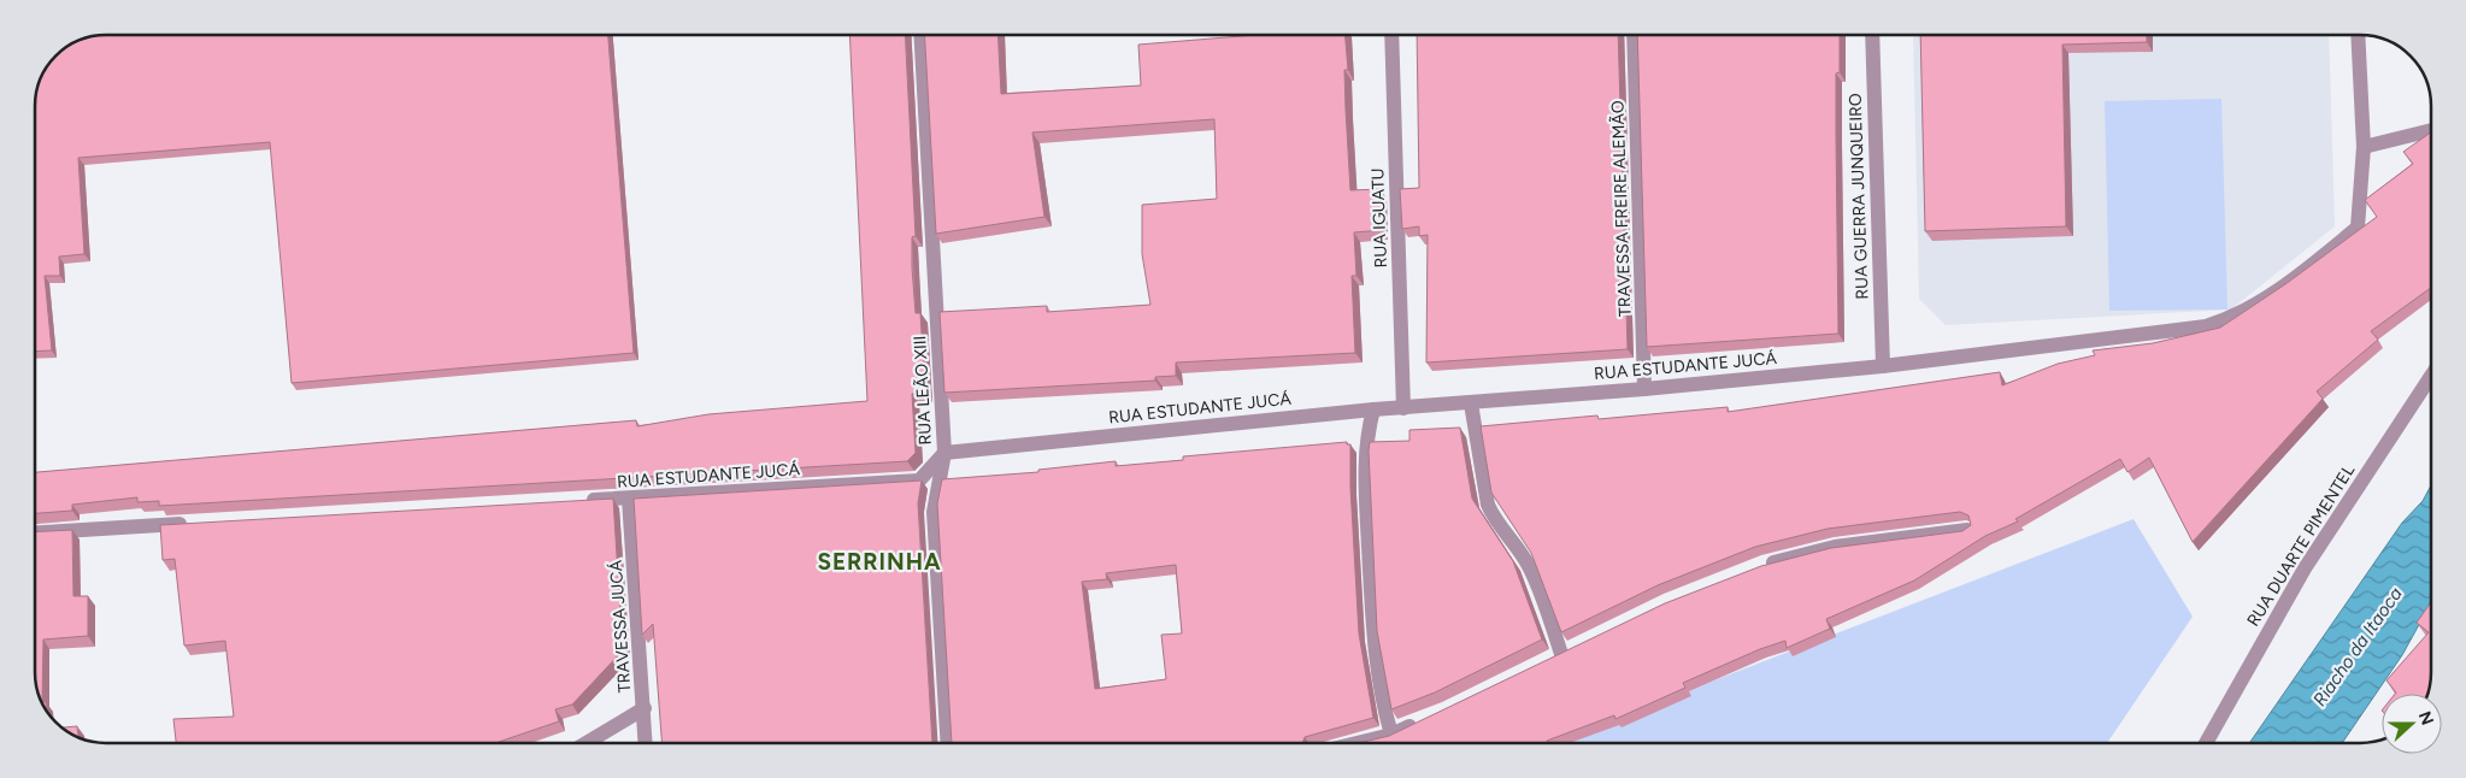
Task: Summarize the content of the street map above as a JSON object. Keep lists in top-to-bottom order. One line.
{"streets":{"street":["RUA GUERRA JUNQUEIRO","TRAVESSA FREIRE ALEMÃO","RUA IGUATU","RUA ESTUDANTE JUCÁ","RUA LEÃO XIII","RUA DUARTE PIMENTEL","TRAVESSA JUCÁ"]},"crossings":[["RUA GUERRA JUNQUEIRO","RUA ESTUDANTE JUCÁ"],["TRAVESSA FREIRE ALEMÃO","RUA ESTUDANTE JUCÁ"],["RUA IGUATU","RUA ESTUDANTE JUCÁ"],["RUA ESTUDANTE JUCÁ","RUA LEÃO XIII"],["RUA ESTUDANTE JUCÁ","TRAVESSA JUCÁ"]],"districts":["SERRINHA"],"water":["Riacho da Itaoca"],"north":"right"}
